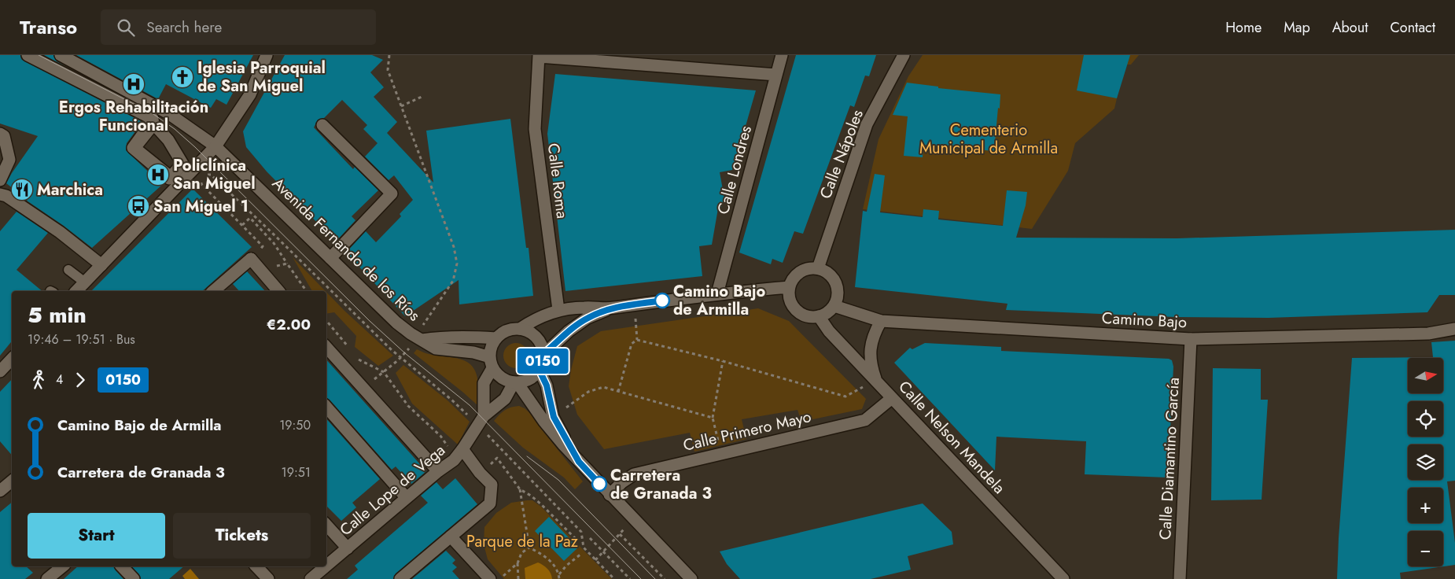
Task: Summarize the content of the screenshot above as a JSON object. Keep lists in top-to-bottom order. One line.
{"streets":{"street":["Calle Nápoles","Calle Londres","Calle Roma","Avenida Fernando de los Ríos","Camino Bajo","Calle Primero Mayo","Calle Nelson Mandela","Calle Diamantino García","Calle Lope de Vega"]},"crossings":[["Calle Nápoles","Camino Bajo"],["Calle Nápoles","Calle Nelson Mandela"],["Avenida Fernando de los Ríos","Calle Lope de Vega"],["Camino Bajo","Calle Nelson Mandela"],["Camino Bajo","Calle Diamantino García"],["Calle Primero Mayo","Calle Nelson Mandela"]],"parks":["Cementerio Municipal de Armilla","Parque de la Paz"],"places":{"church":["Iglesia Parroquial de San Miguel"],"hospital":["Ergos Rehabilitación Funcional","Policlínica San Miguel"],"restaurant":["Marchica"],"bus stop":["San Miguel 1"],"other":["Camino Bajo de Armilla","Carretera de Granada 3"]},"lines":["bus line 0150"],"north":"right","page":{"header":"Transo","search":"Search here","nav":["Home","Map","About","Contact"],"on_map":"0150","heading":["5 min","19:46 – 19:51 · Bus","€2.00"],"map_buttons":["+","−"],"legs":["4","0150"],"list":[{"name":"Camino Bajo de Armilla","value":"19:50"},{"name":"Carretera de Granada 3","value":"19:51"}],"buttons":["Start","Tickets"]}}
